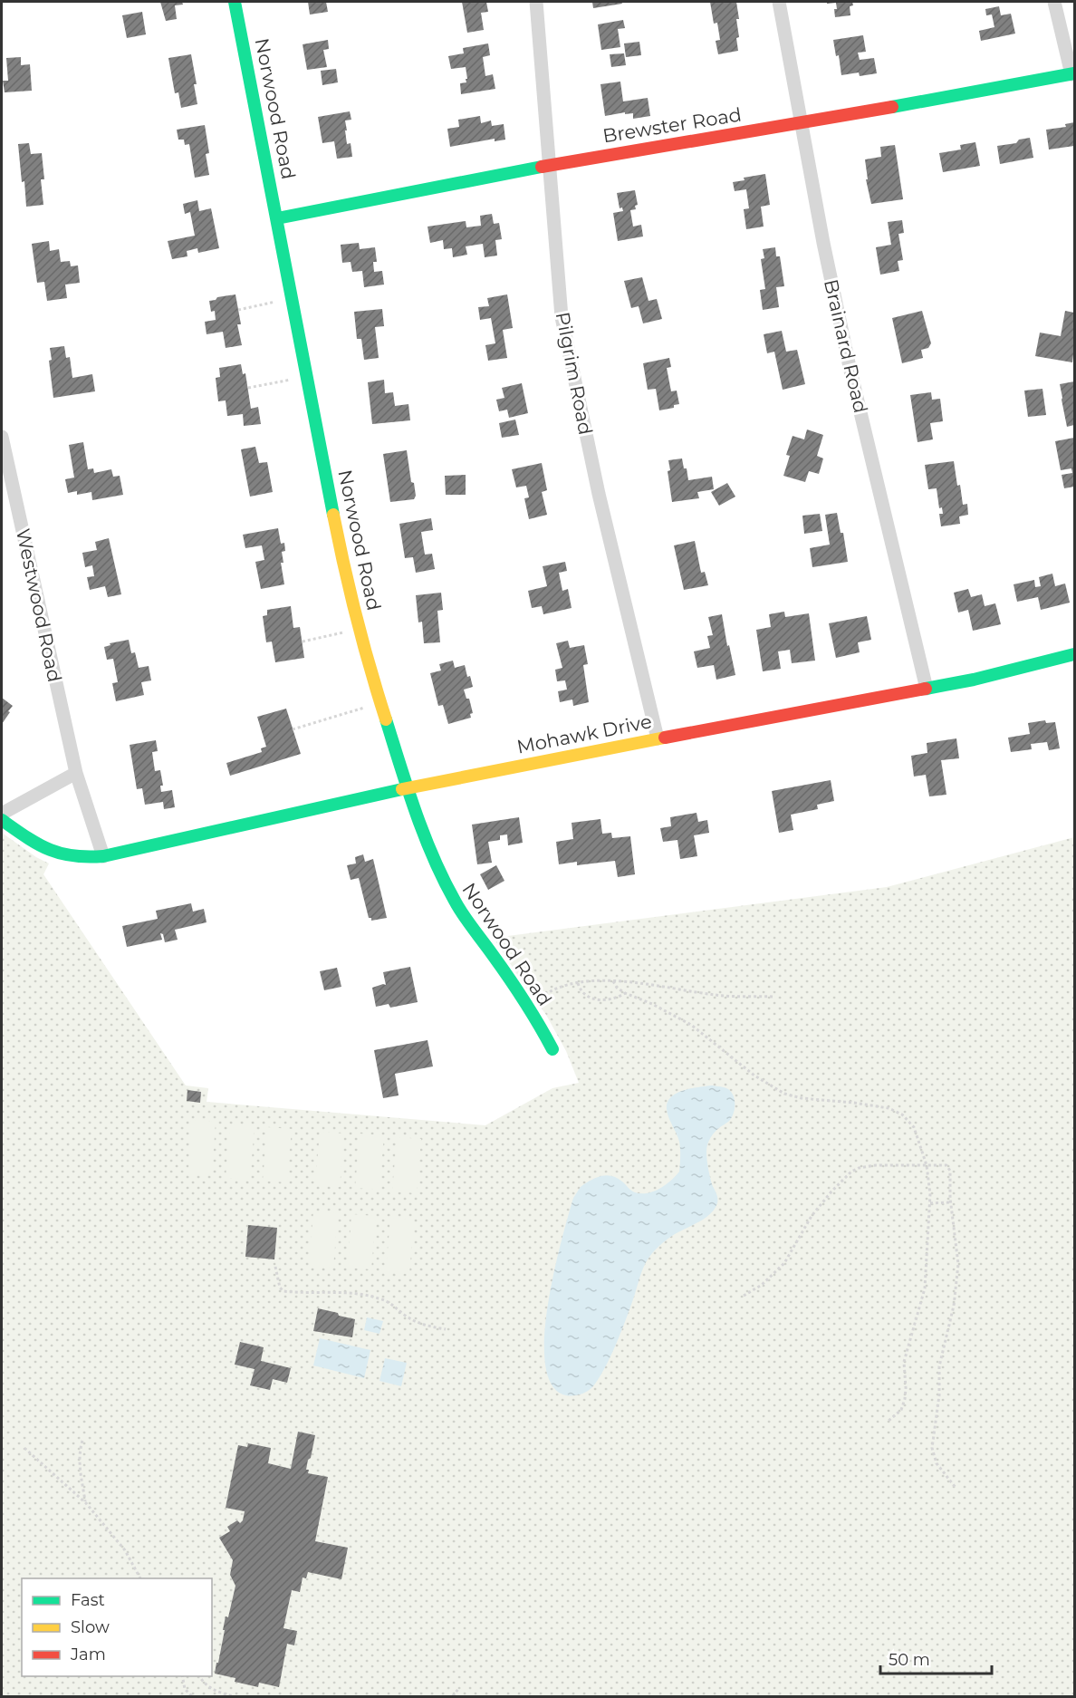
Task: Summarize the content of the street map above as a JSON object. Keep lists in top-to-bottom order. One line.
{"streets":{"street":["Norwood Road","Brewster Road","Brainard Road","Pilgrim Road","Westwood Road","Mohawk Drive"]},"crossings":[["Norwood Road","Brewster Road"],["Norwood Road","Mohawk Drive"],["Brewster Road","Brainard Road"],["Brewster Road","Pilgrim Road"],["Brainard Road","Mohawk Drive"],["Pilgrim Road","Mohawk Drive"],["Westwood Road","Mohawk Drive"]],"legend":["Fast","Slow","Jam"],"scale_bar":"50 m"}
